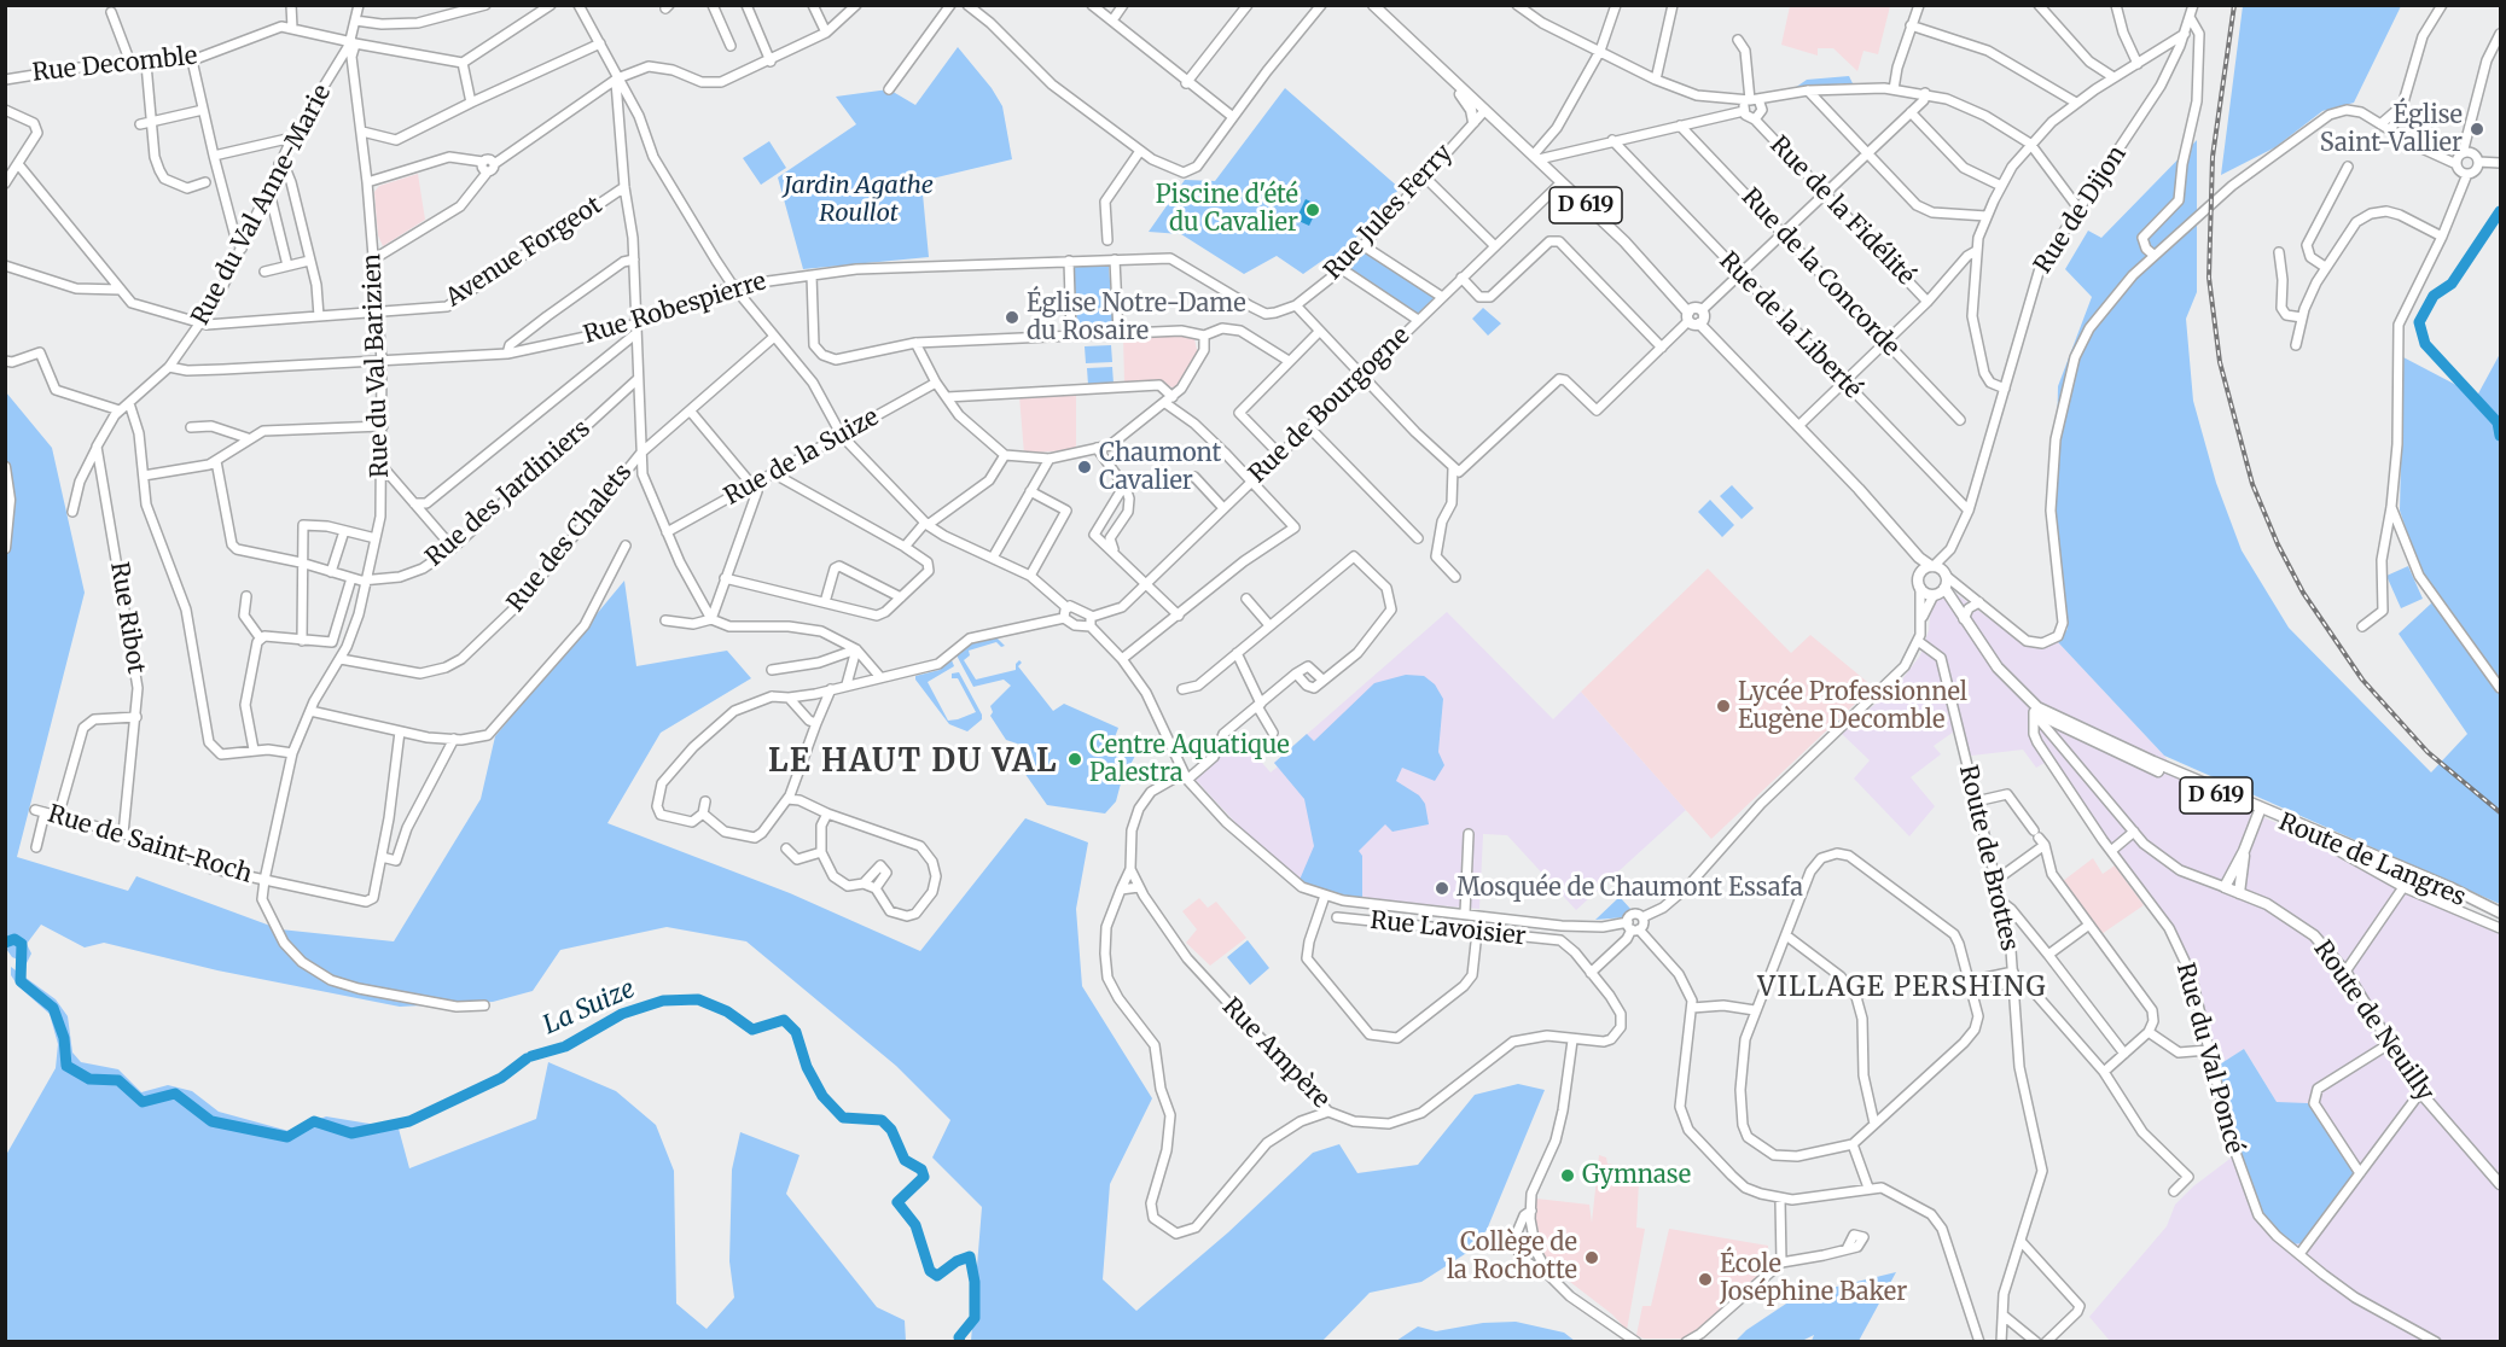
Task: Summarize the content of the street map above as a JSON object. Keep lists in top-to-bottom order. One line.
{"streets":{"main road":["D 619","Route de Langres","Route de Neuilly"],"street":["Rue Decomble","Rue du Val Anne-Marie","Rue de Dijon","Rue de la Fidélité","Rue Jules Ferry","Avenue Forgeot","Rue de la Concorde","Rue Robespierre","Rue de la Liberté","Rue du Val Barizien","Rue de Bourgogne","Rue de la Suize","Rue des Jardiniers","Rue des Chalets","Rue Ribot","Rue de Saint-Roch","Route de Brottes","Rue Lavoisier","Rue Ampère","Rue du Val Poncé"]},"crossings":[["Rue Decomble","Rue du Val Anne-Marie"],["Rue Decomble","Rue du Val Barizien"],["Rue du Val Anne-Marie","Avenue Forgeot"],["Rue du Val Anne-Marie","Rue Robespierre"],["Rue du Val Anne-Marie","Rue du Val Barizien"],["D 619","Rue de Dijon"],["D 619","Rue Jules Ferry"],["D 619","Rue de Bourgogne"],["D 619","Route de Langres"],["Rue de Dijon","Rue de la Liberté"],["Rue de Dijon","Route de Langres"],["Rue Jules Ferry","Rue Robespierre"],["Avenue Forgeot","Rue du Val Barizien"],["Rue Robespierre","Rue du Val Barizien"],["Rue du Val Barizien","Rue des Jardiniers"],["Rue du Val Barizien","Rue des Chalets"],["Rue du Val Barizien","Rue de Saint-Roch"],["Rue Ribot","Rue de Saint-Roch"],["Route de Langres","Rue du Val Poncé"],["Rue Lavoisier","Rue Ampère"]],"districts":["LE HAUT DU VAL","VILLAGE PERSHING"],"water":["La Suize"],"parks":["Jardin Agathe Roullot"],"places":["Église Saint-Vallier","Piscine d'été du Cavalier","Église Notre-Dame du Rosaire","Chaumont Cavalier","Lycée Professionnel Eugène Decomble","Centre Aquatique Palestra","Mosquée de Chaumont Essafa","Gymnase","Collège de la Rochotte","École Joséphine Baker"]}
